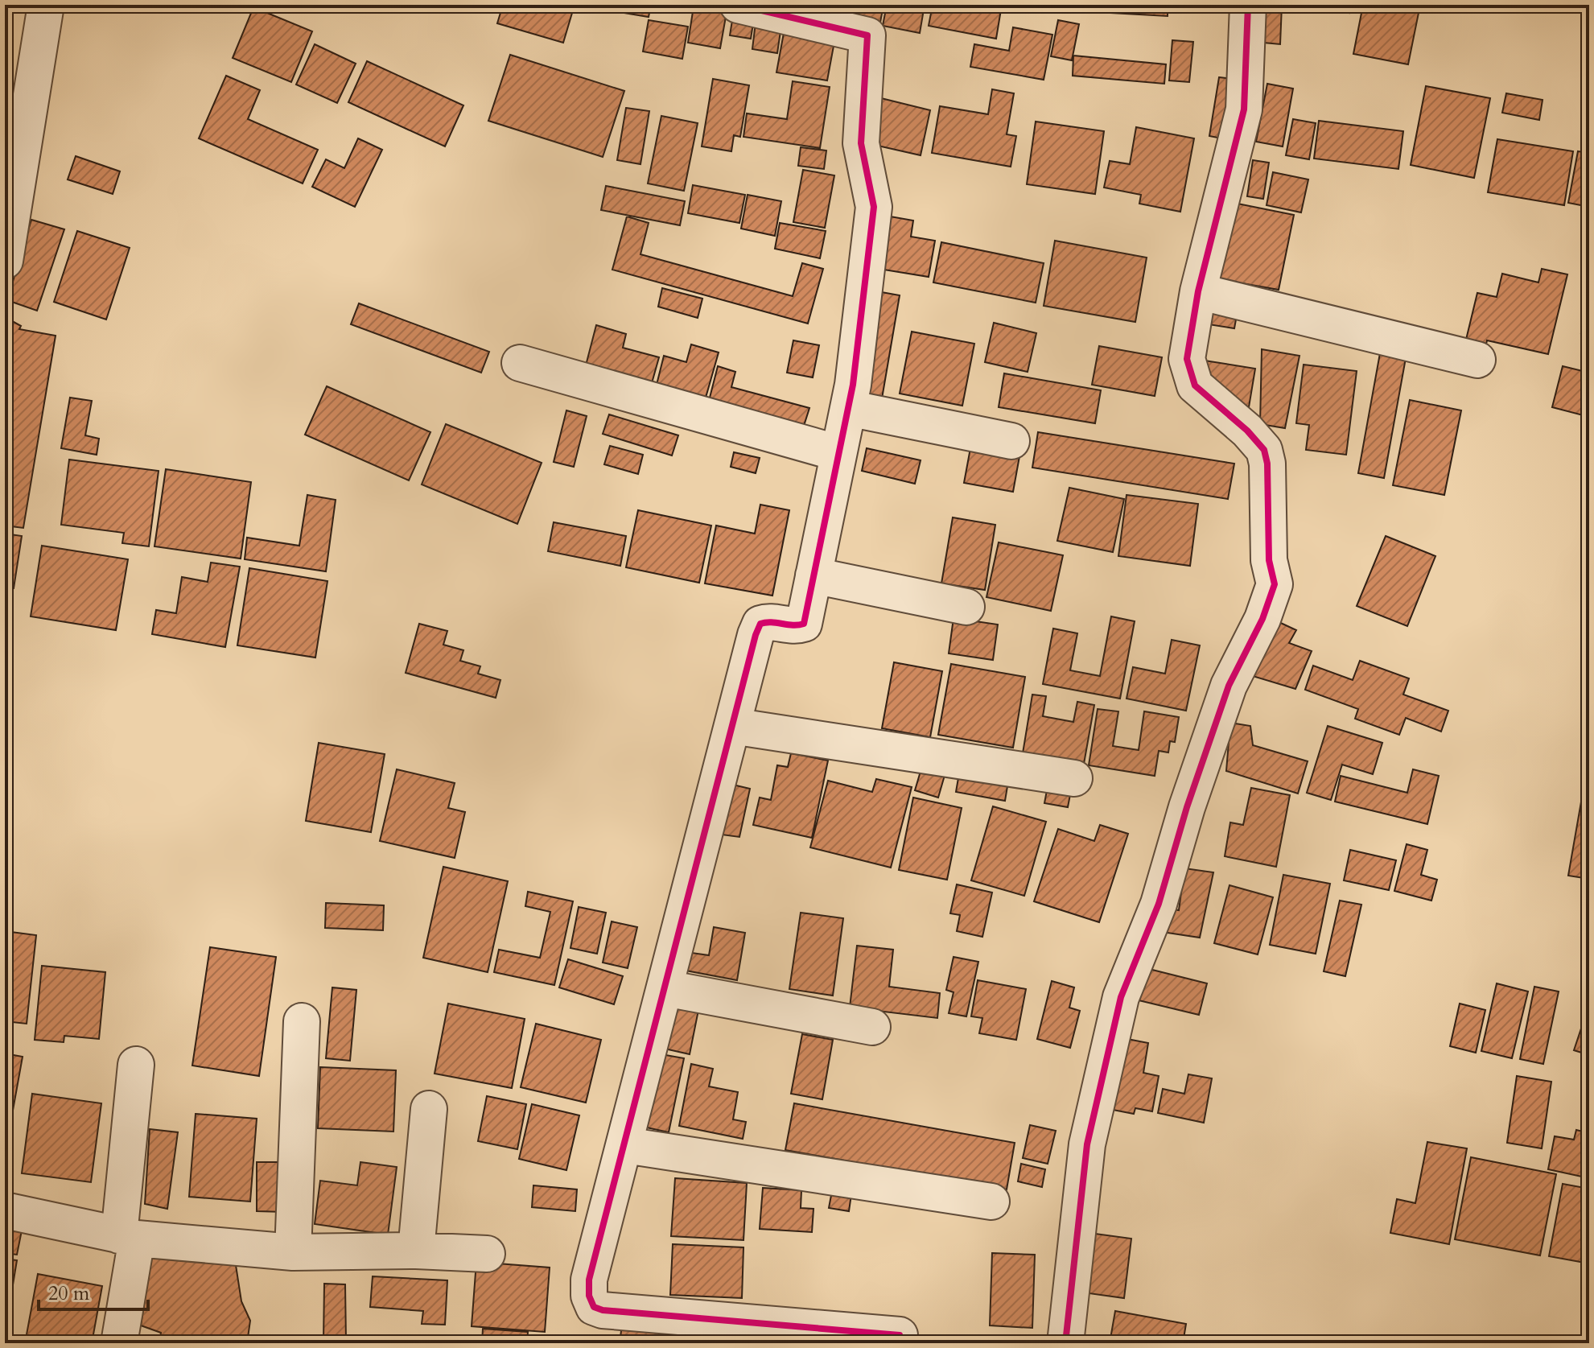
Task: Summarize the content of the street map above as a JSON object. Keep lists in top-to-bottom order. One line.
{"scale_bar":"20 m"}
